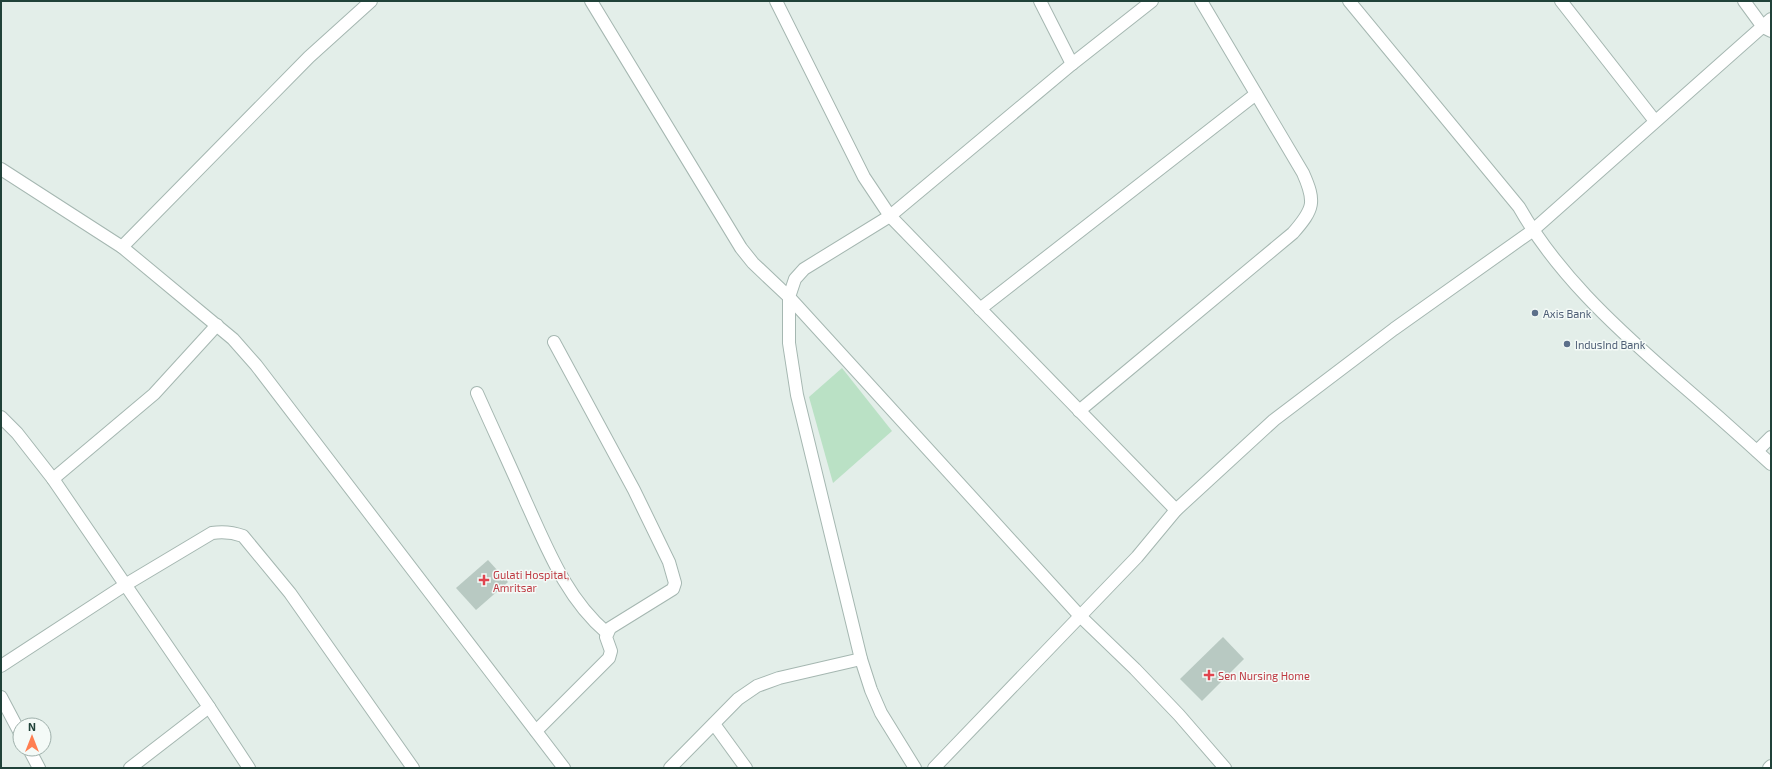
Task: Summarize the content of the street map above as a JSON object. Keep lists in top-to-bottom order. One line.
{"places":{"other":["Axis Bank","IndusInd Bank"],"health":["Gulati Hospital, Amritsar","Sen Nursing Home"]},"north":"top"}
